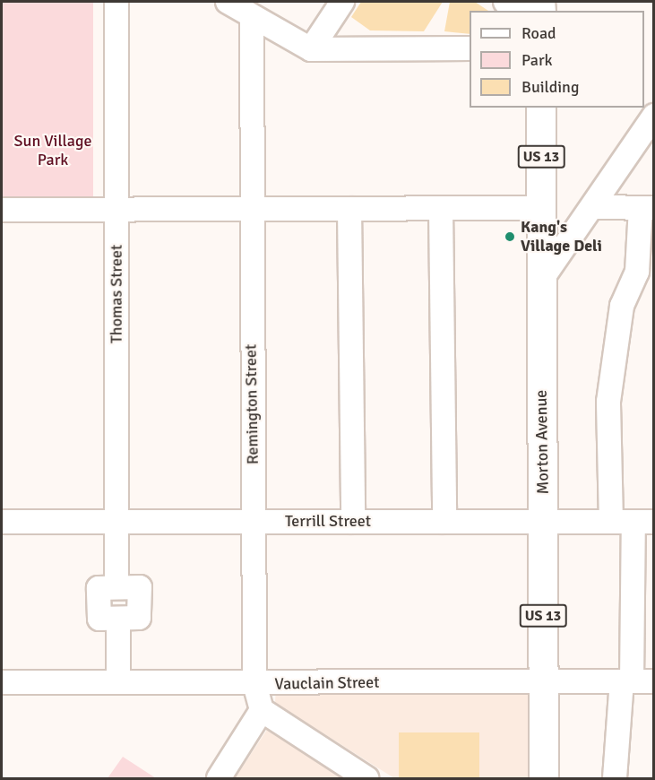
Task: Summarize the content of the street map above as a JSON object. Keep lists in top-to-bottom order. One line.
{"streets":{"main road":["US 13","Morton Avenue"],"street":["Thomas Street","Remington Street","Terrill Street","Vauclain Street"]},"crossings":[["Thomas Street","Terrill Street"],["Thomas Street","Vauclain Street"],["Remington Street","Terrill Street"],["Remington Street","Vauclain Street"],["Morton Avenue","Terrill Street"],["Morton Avenue","Vauclain Street"]],"parks":["Sun Village Park"],"places":["Kang's Village Deli"],"legend":["Road","Park","Building"]}
